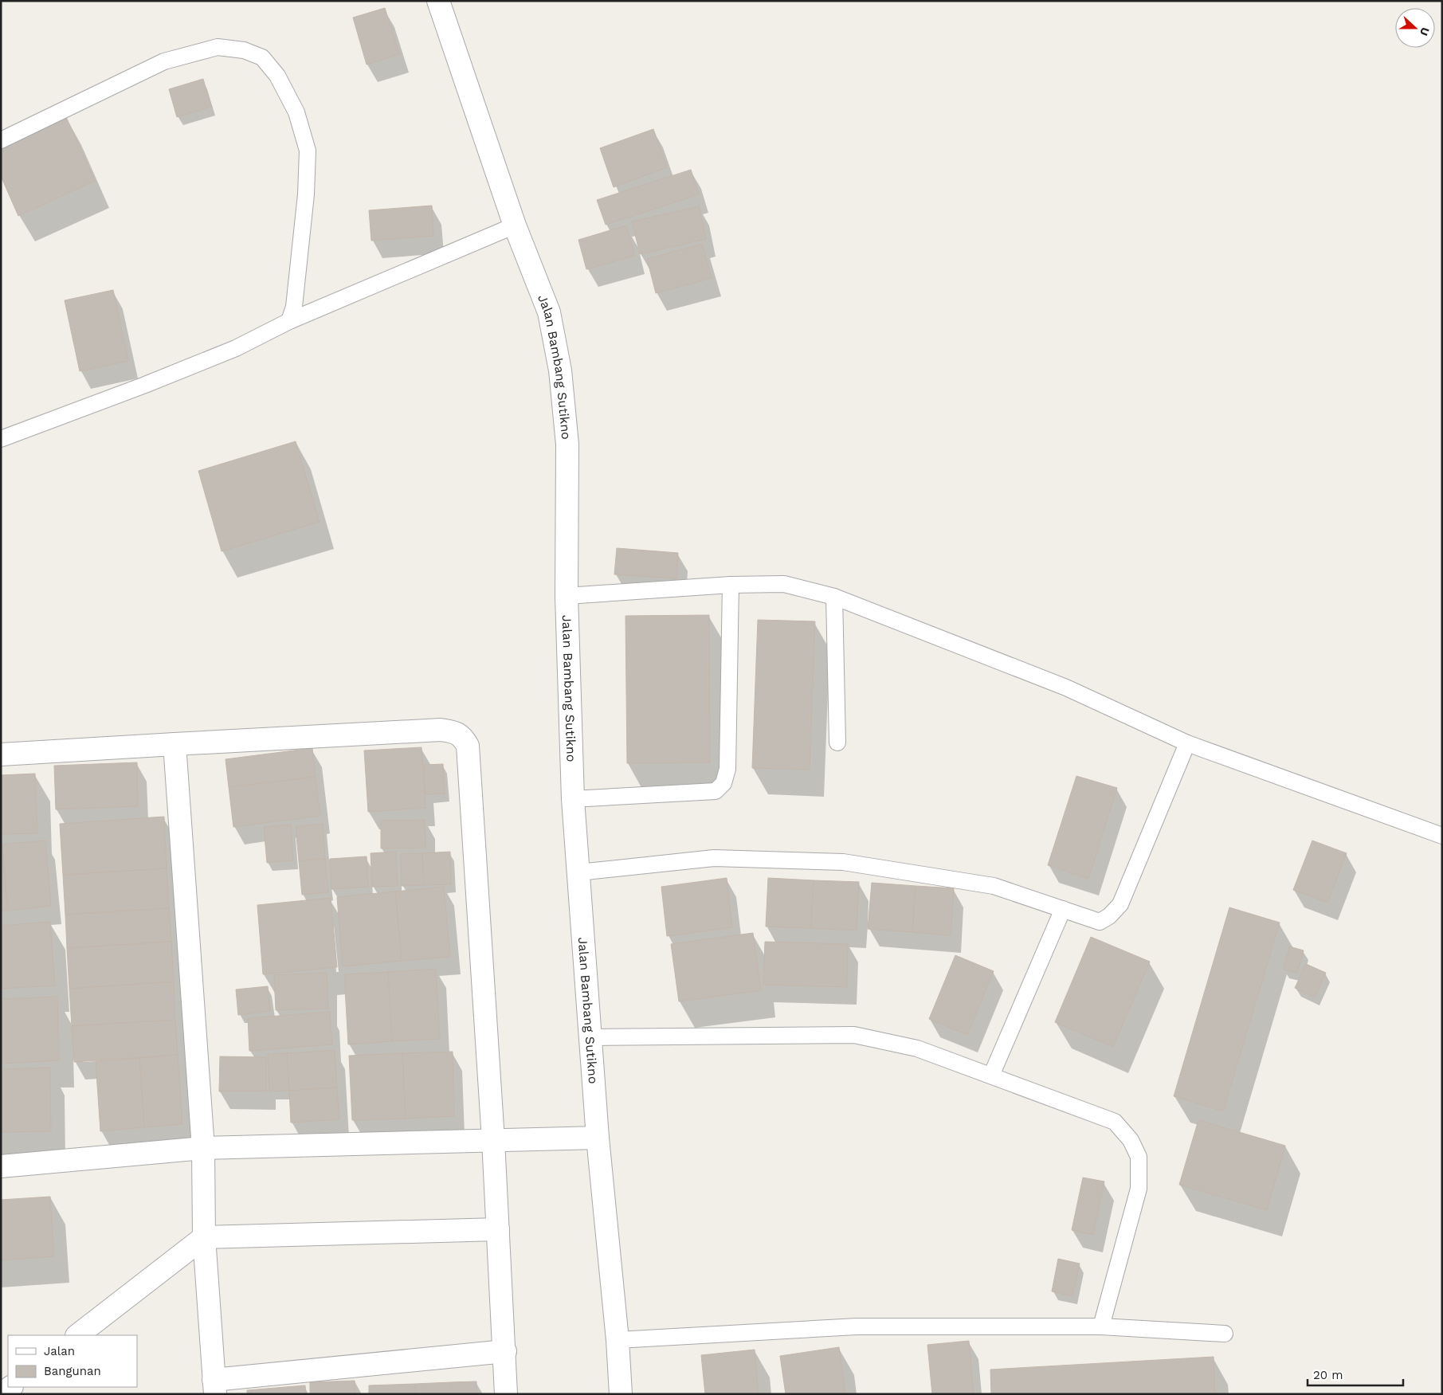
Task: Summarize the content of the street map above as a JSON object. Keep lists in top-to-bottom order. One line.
{"streets":{"street":["Jalan Bambang Sutikno"]},"legend":["Jalan","Bangunan"],"scale_bar":"20 m","north":"right"}
